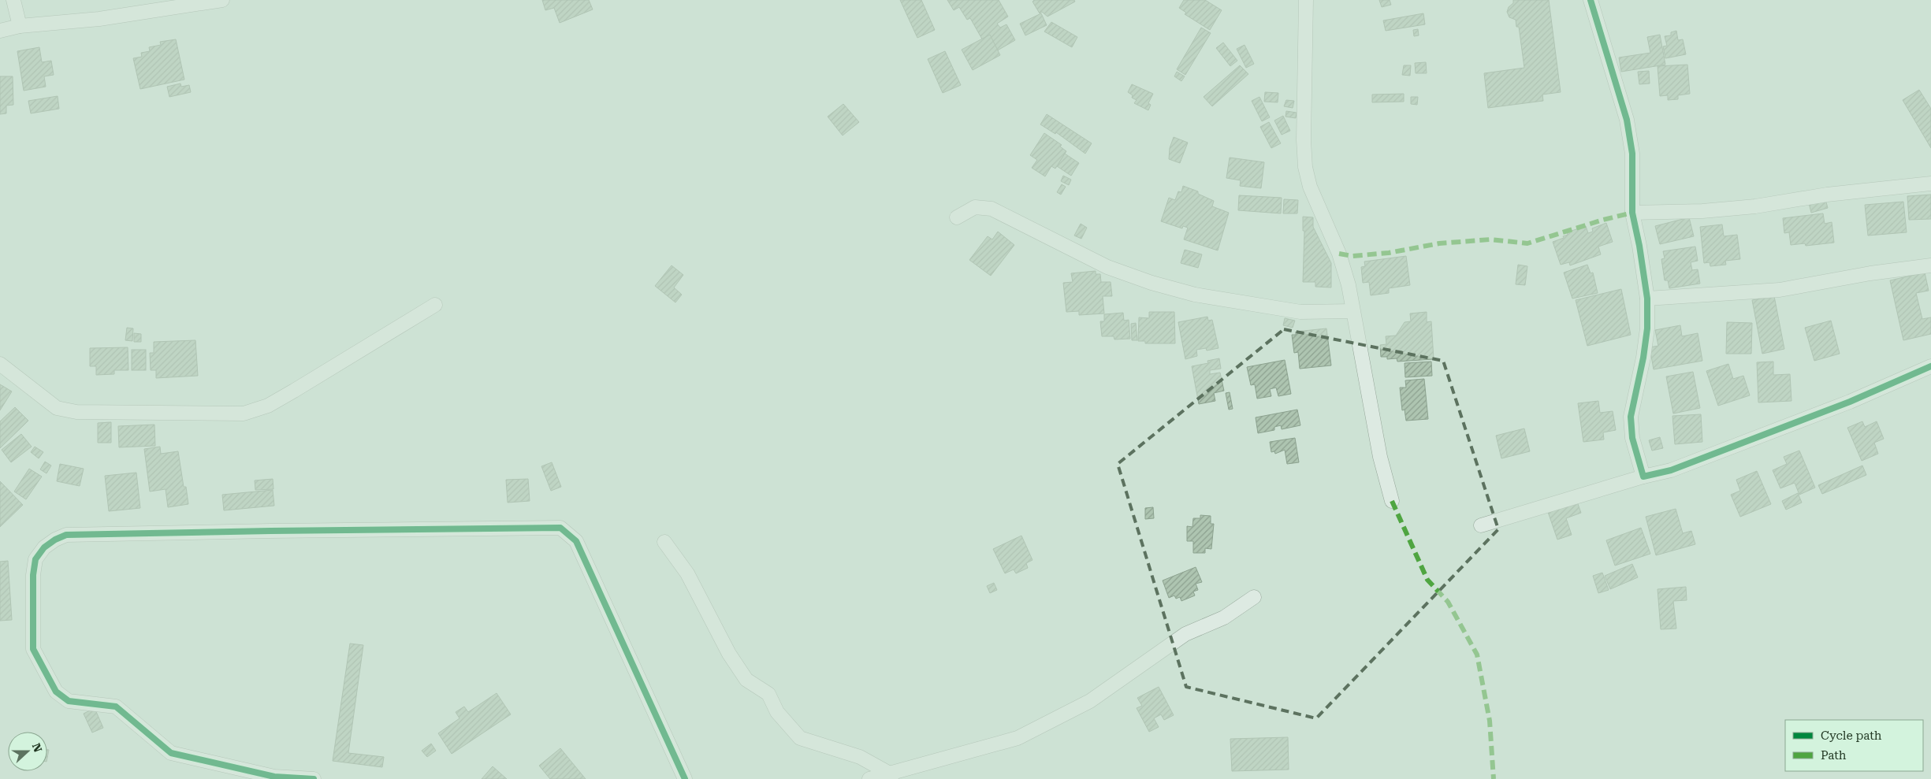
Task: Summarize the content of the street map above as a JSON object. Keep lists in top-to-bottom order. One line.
{"legend":["Cycle path","Path"],"north":"right"}
